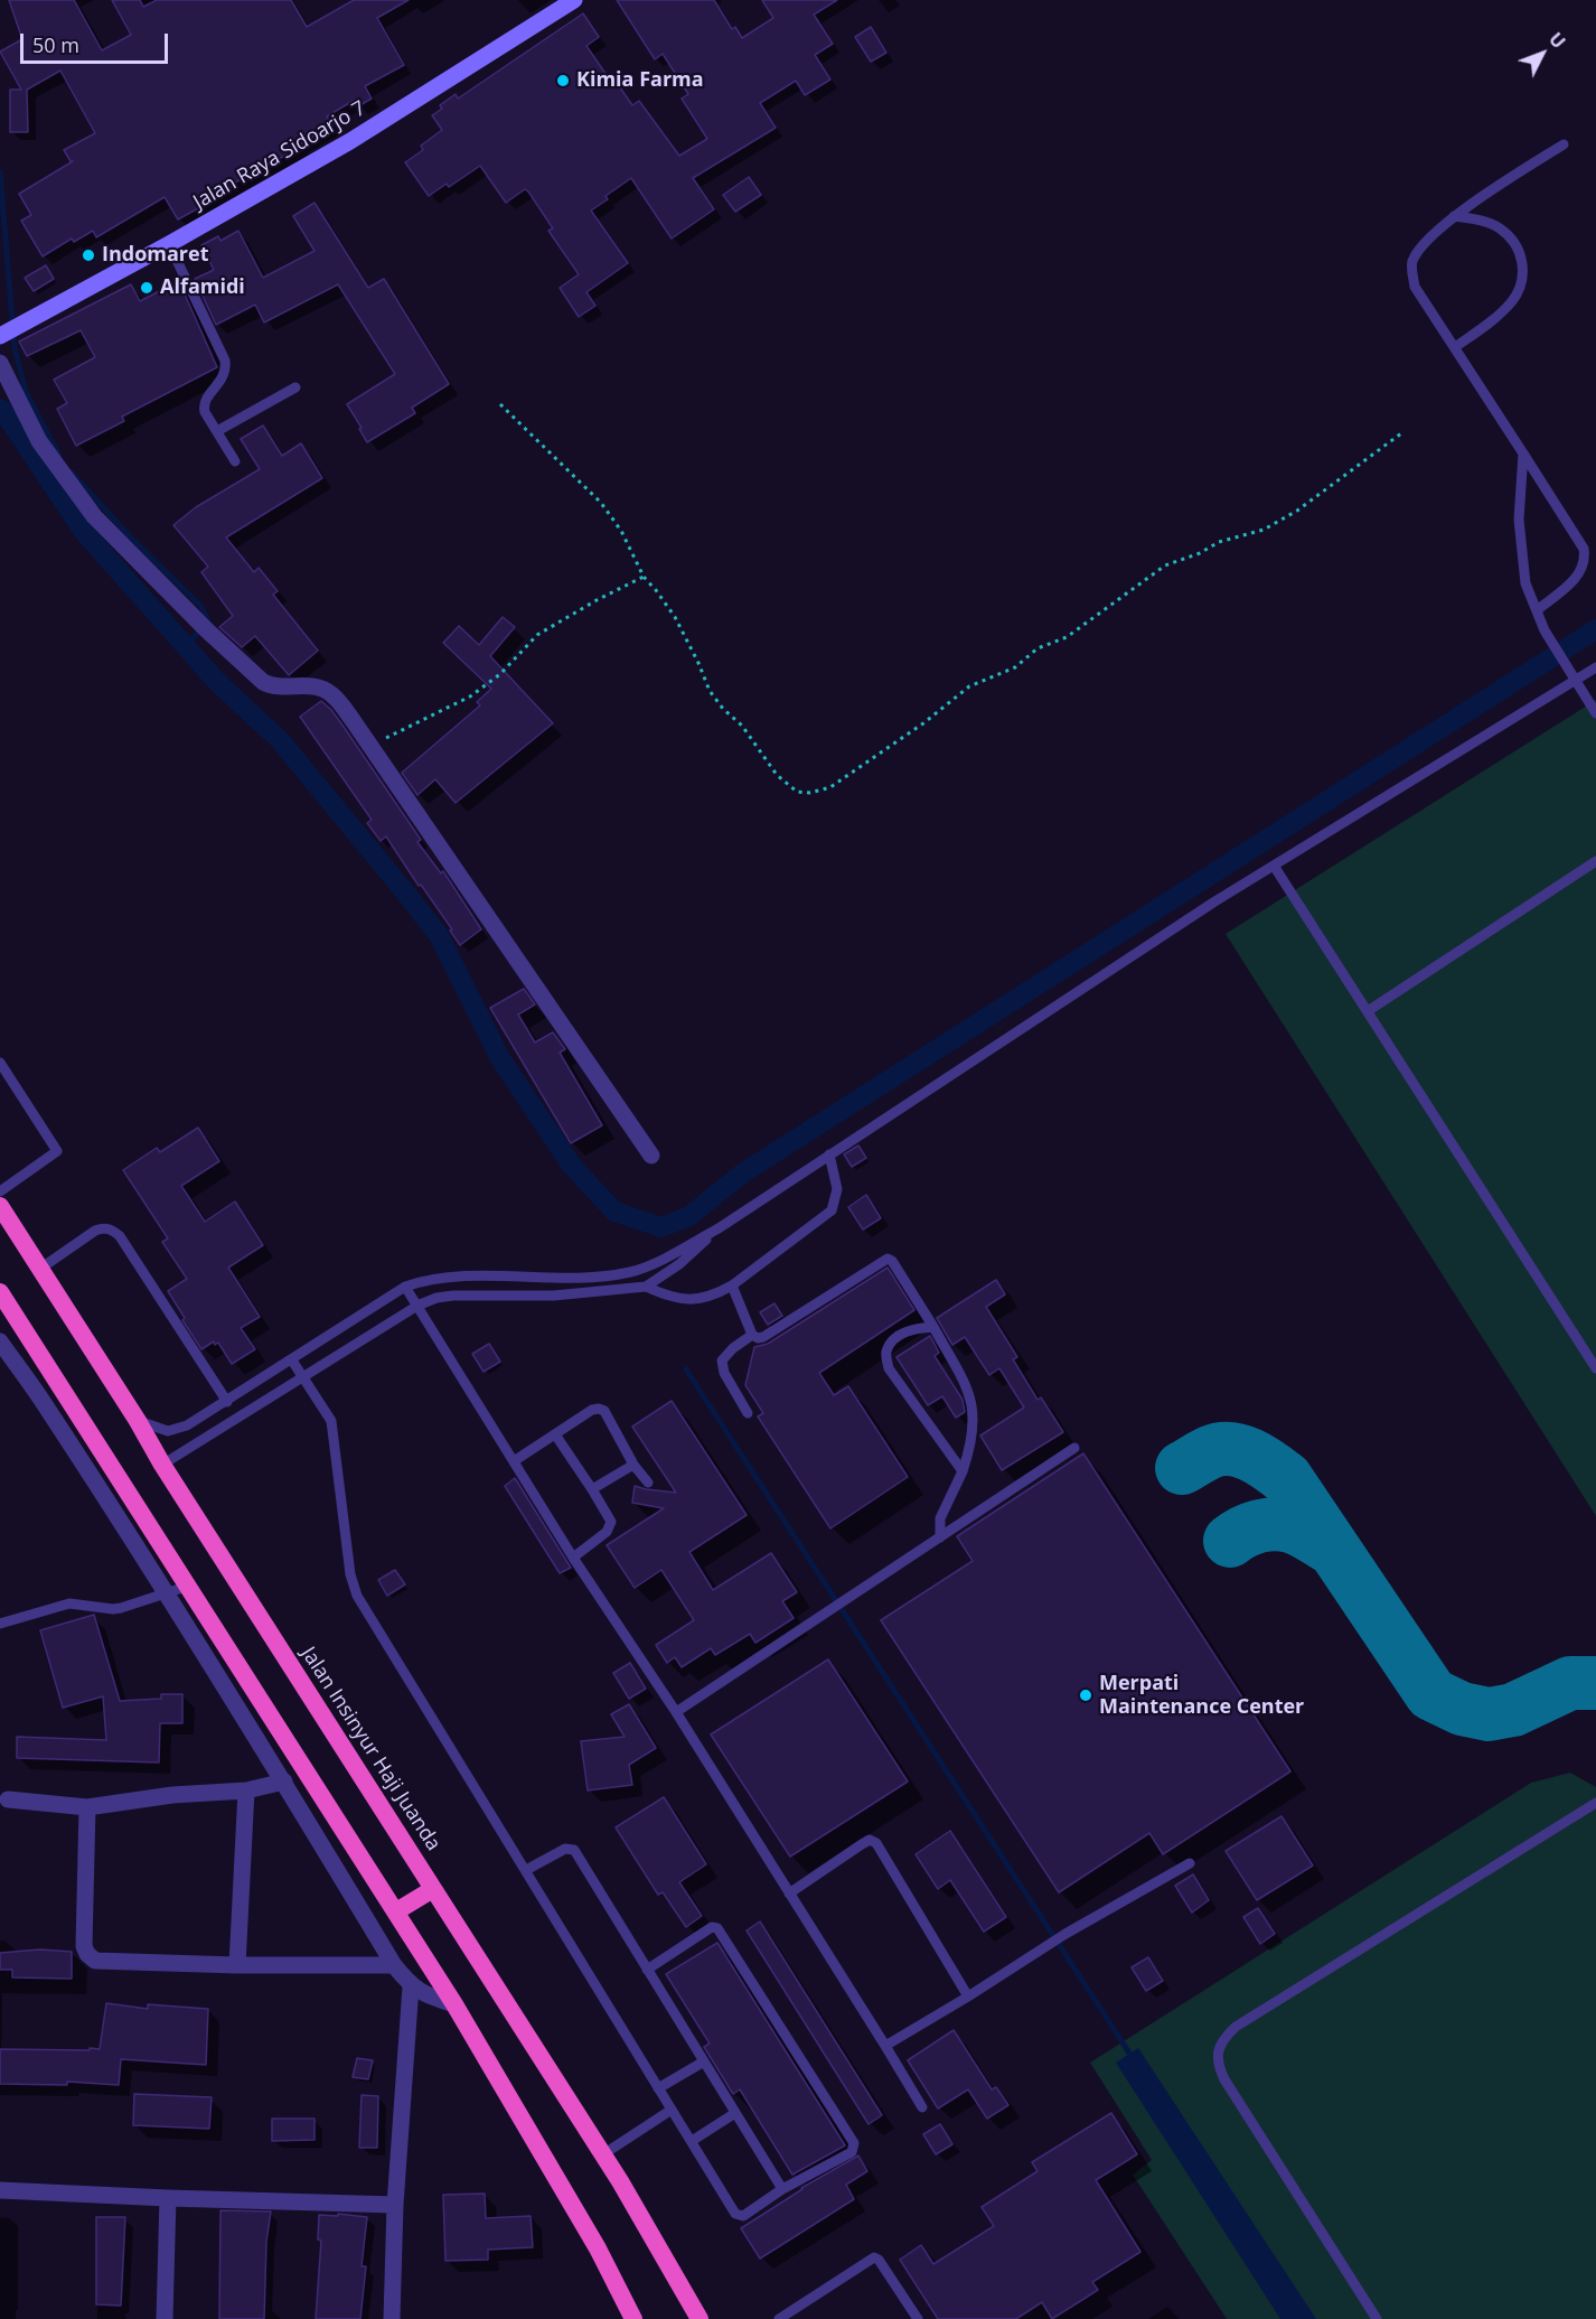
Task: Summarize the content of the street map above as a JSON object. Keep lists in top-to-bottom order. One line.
{"streets":{"highway":["Jalan Insinyur Haji Juanda"],"main road":["Jalan Raya Sidoarjo 7"]},"places":["Kimia Farma","Indomaret","Alfamidi","Merpati Maintenance Center"],"scale_bar":"50 m","north":"top right"}
